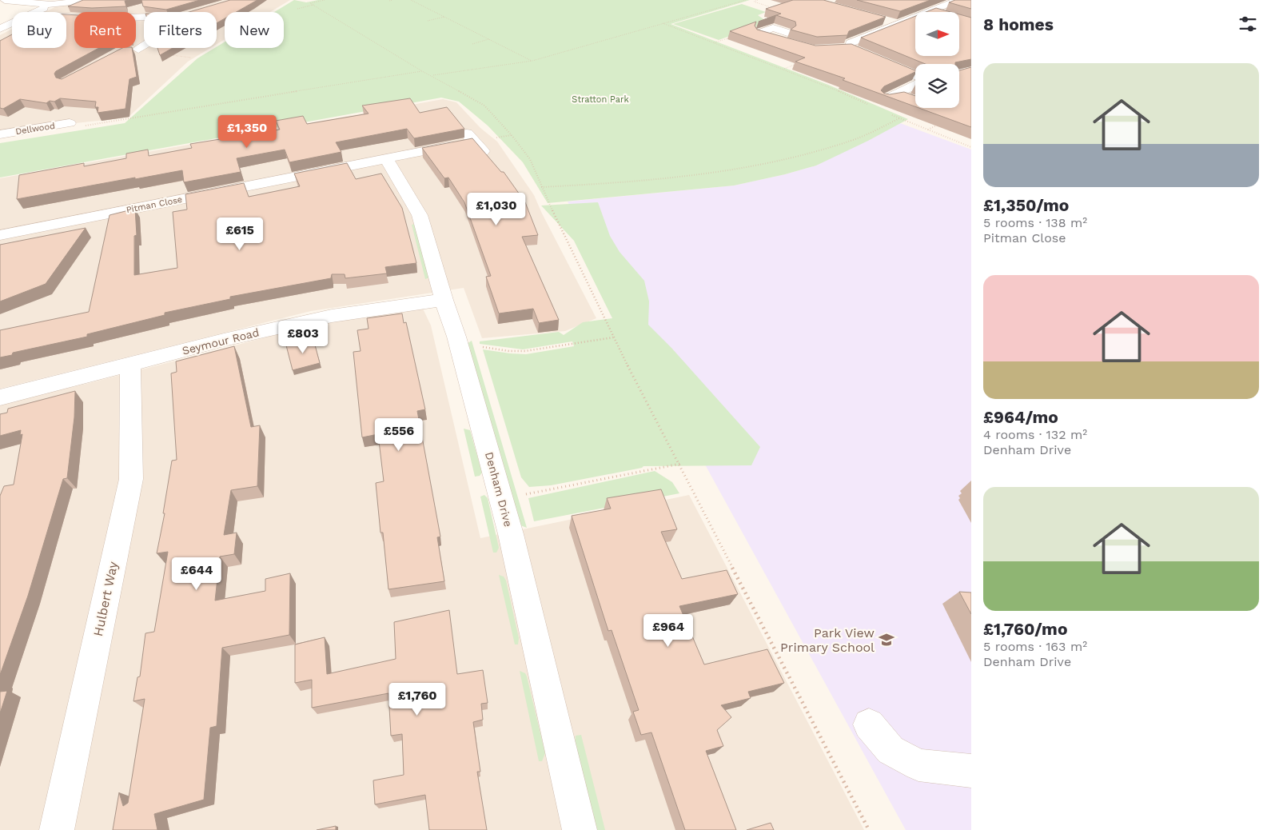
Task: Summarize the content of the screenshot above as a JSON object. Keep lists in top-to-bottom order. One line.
{"streets":{"street":["Dellwood","Pitman Close","Seymour Road","Denham Drive","Hulbert Way"]},"crossings":[["Pitman Close","Denham Drive"],["Seymour Road","Denham Drive"],["Seymour Road","Hulbert Way"]],"parks":["Stratton Park"],"places":{"school or university":["Park View Primary School"]},"north":"right","page":{"heading":"8 homes","chip":["Buy","Rent","Filters","New"],"list":[{"name":"£1,350/mo","note":"5 rooms · 138 m² · Pitman Close"},{"name":"£964/mo","note":"4 rooms · 132 m² · Denham Drive"},{"name":"£1,760/mo","note":"5 rooms · 163 m² · Denham Drive"}],"price":["£1,350","£1,030","£615","£803","£556","£644","£964","£1,760"]}}
